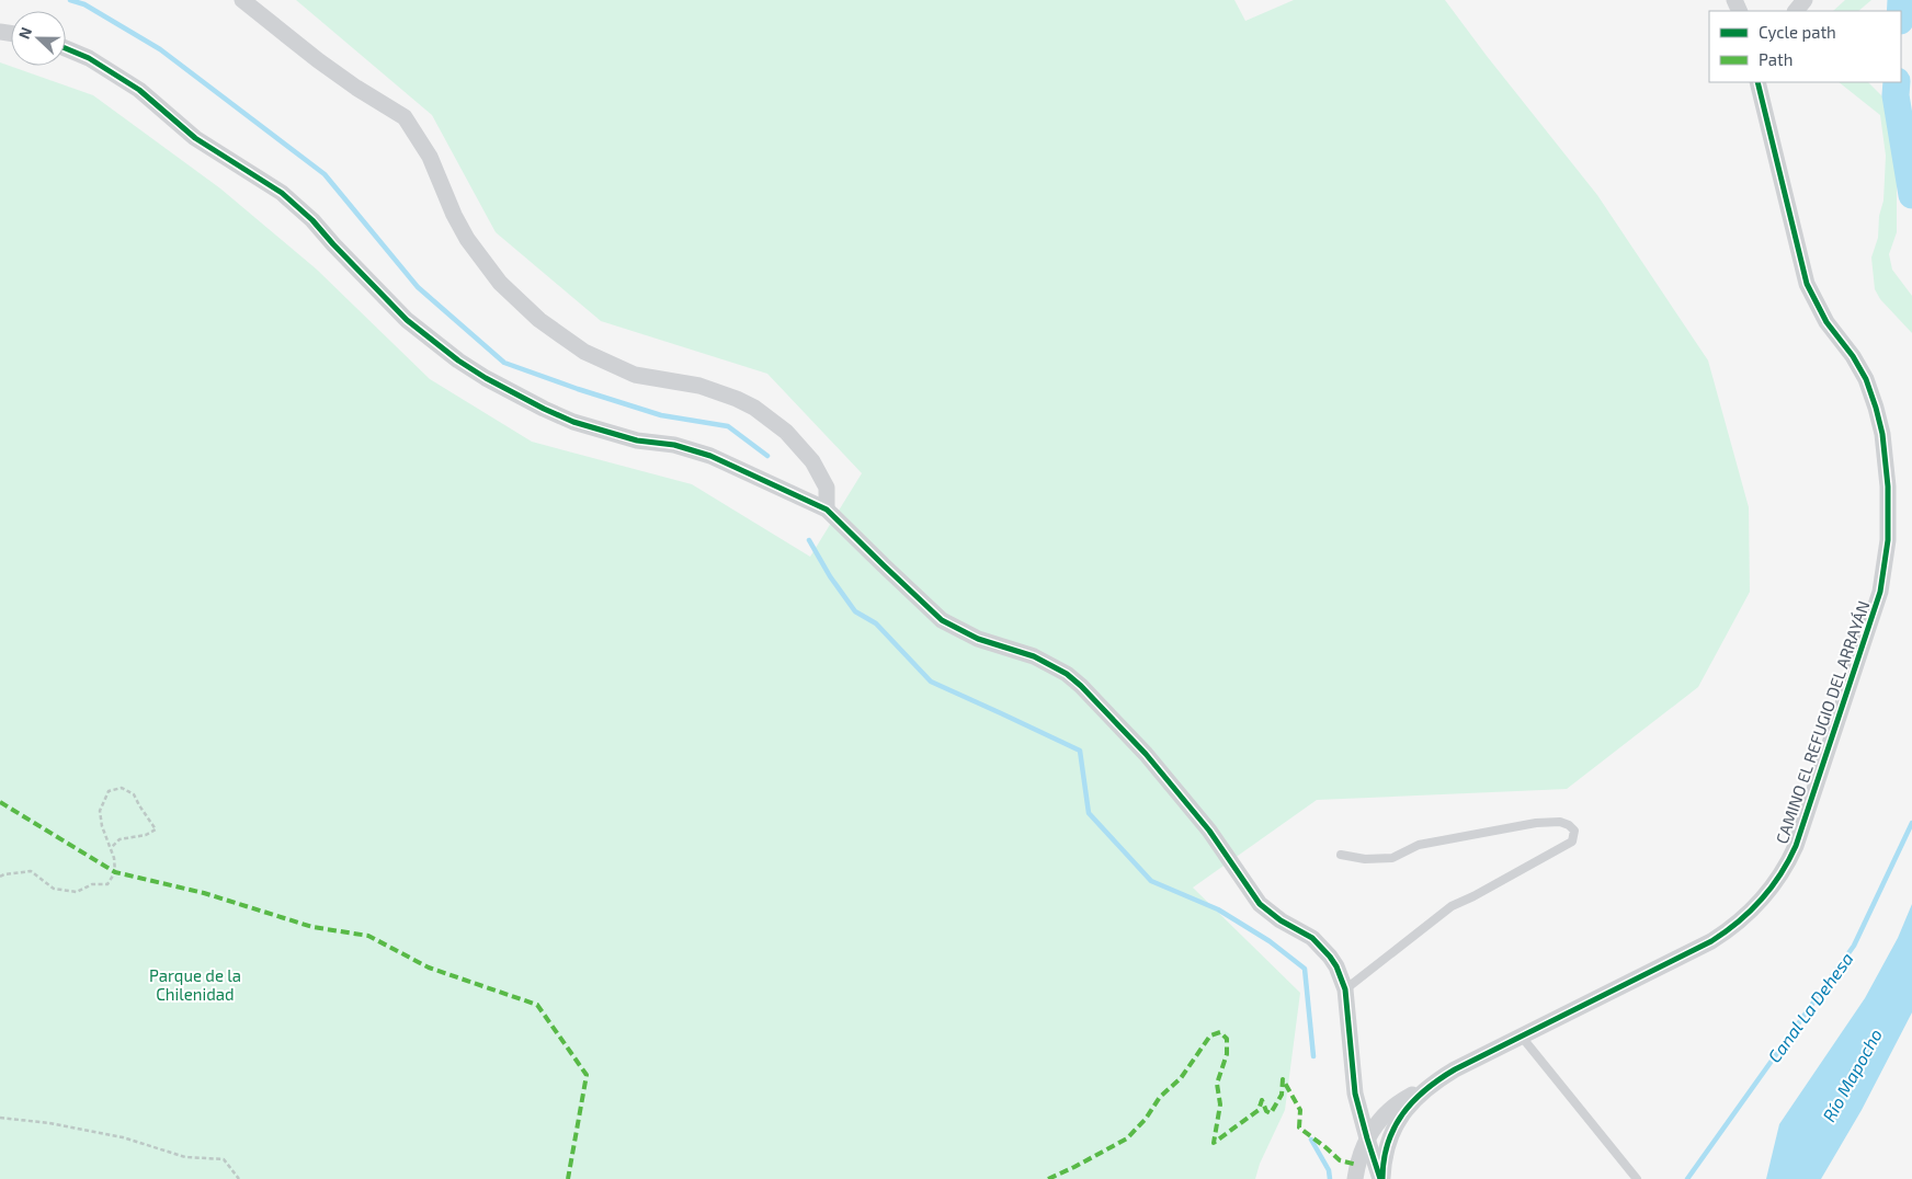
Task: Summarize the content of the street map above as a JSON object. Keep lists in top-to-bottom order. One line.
{"streets":{"street":["CAMINO EL REFUGIO DEL ARRAYÁN"]},"water":["Canal La Dehesa","Río Mapocho"],"parks":["Parque de la Chilenidad"],"legend":["Cycle path","Path"],"north":"left"}
